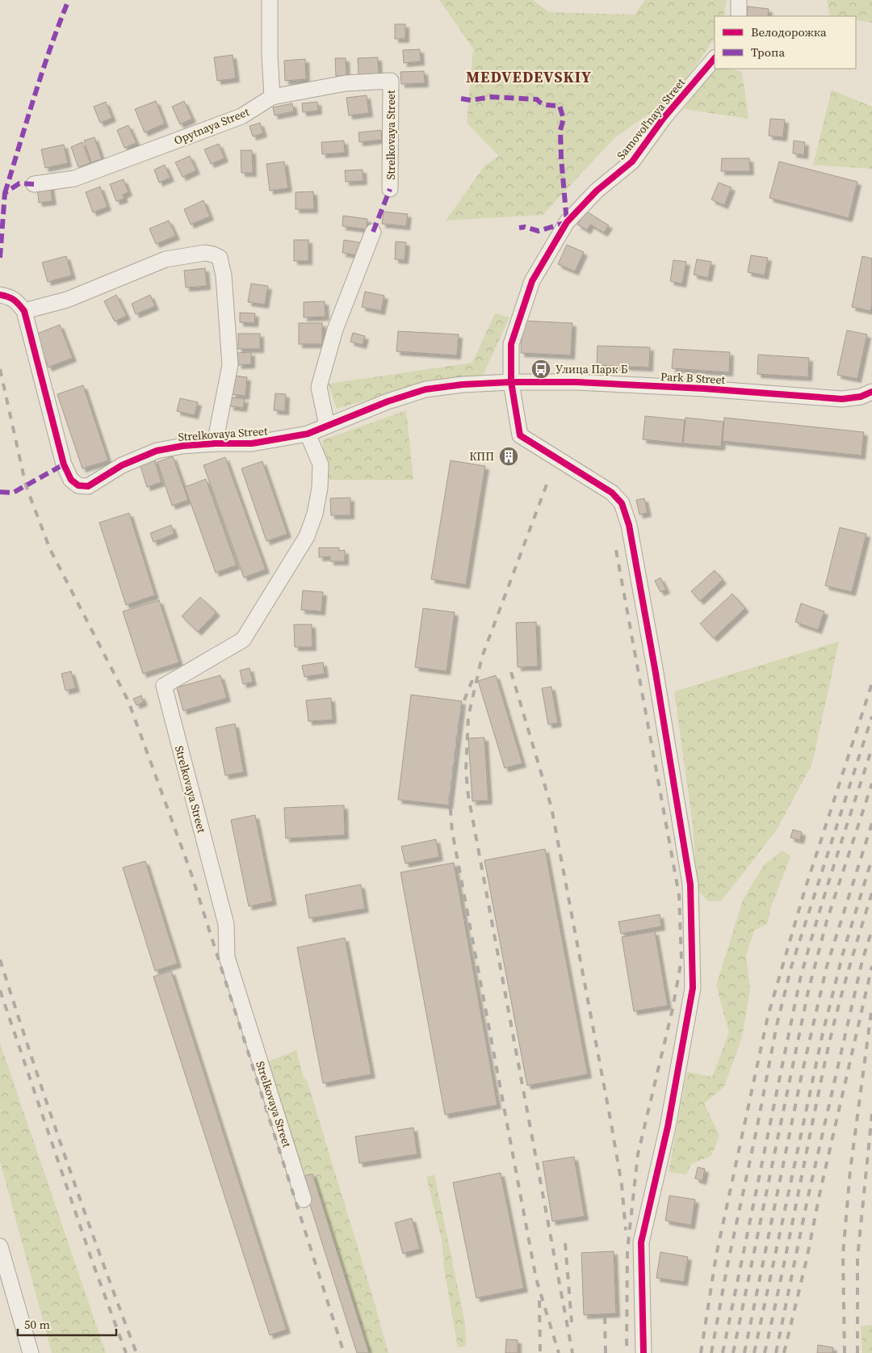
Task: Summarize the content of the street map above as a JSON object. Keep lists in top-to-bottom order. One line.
{"streets":{"street":["Samovol'naya Street","Opytnaya Street","Strelkovaya Street","Park B Street"]},"crossings":[["Samovol'naya Street","Strelkovaya Street"],["Samovol'naya Street","Park B Street"],["Opytnaya Street","Strelkovaya Street"],["Strelkovaya Street","Park B Street"]],"districts":["MEDVEDEVSKIY"],"places":{"bus stop":["Улица Парк Б"],"building":["КПП"]},"legend":["Велодорожка","Тропа"],"scale_bar":"50 m"}
